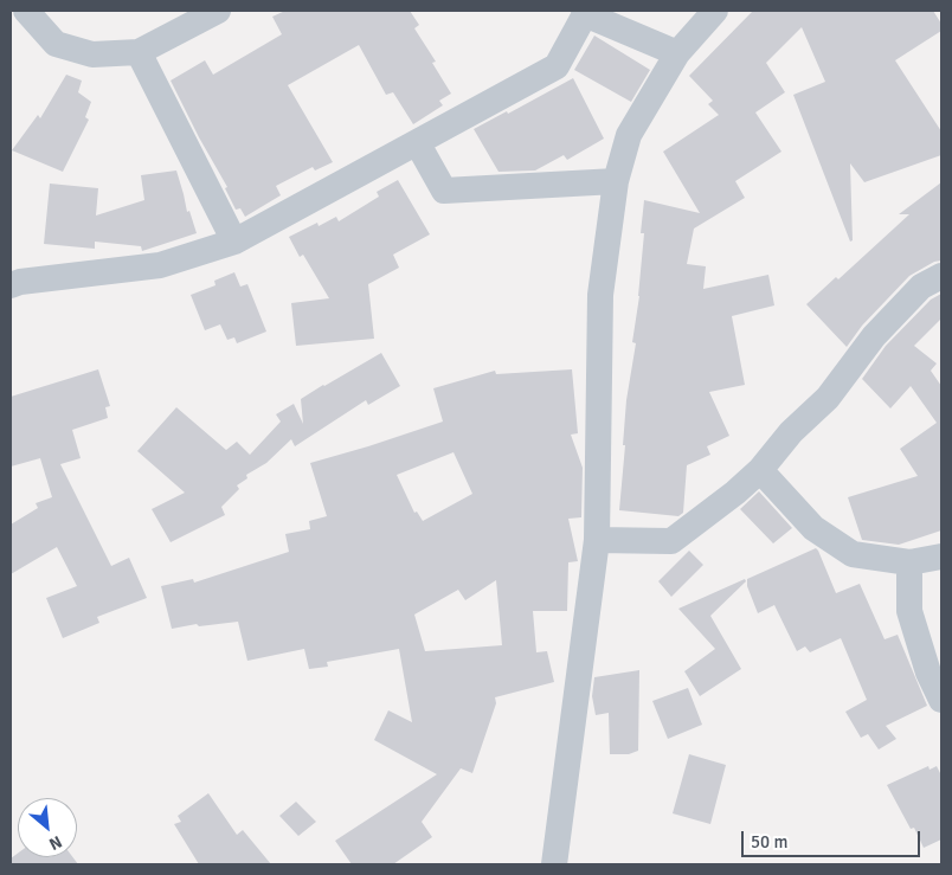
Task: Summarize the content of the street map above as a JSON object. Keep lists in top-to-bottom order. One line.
{"scale_bar":"50 m","north":"bottom right"}
